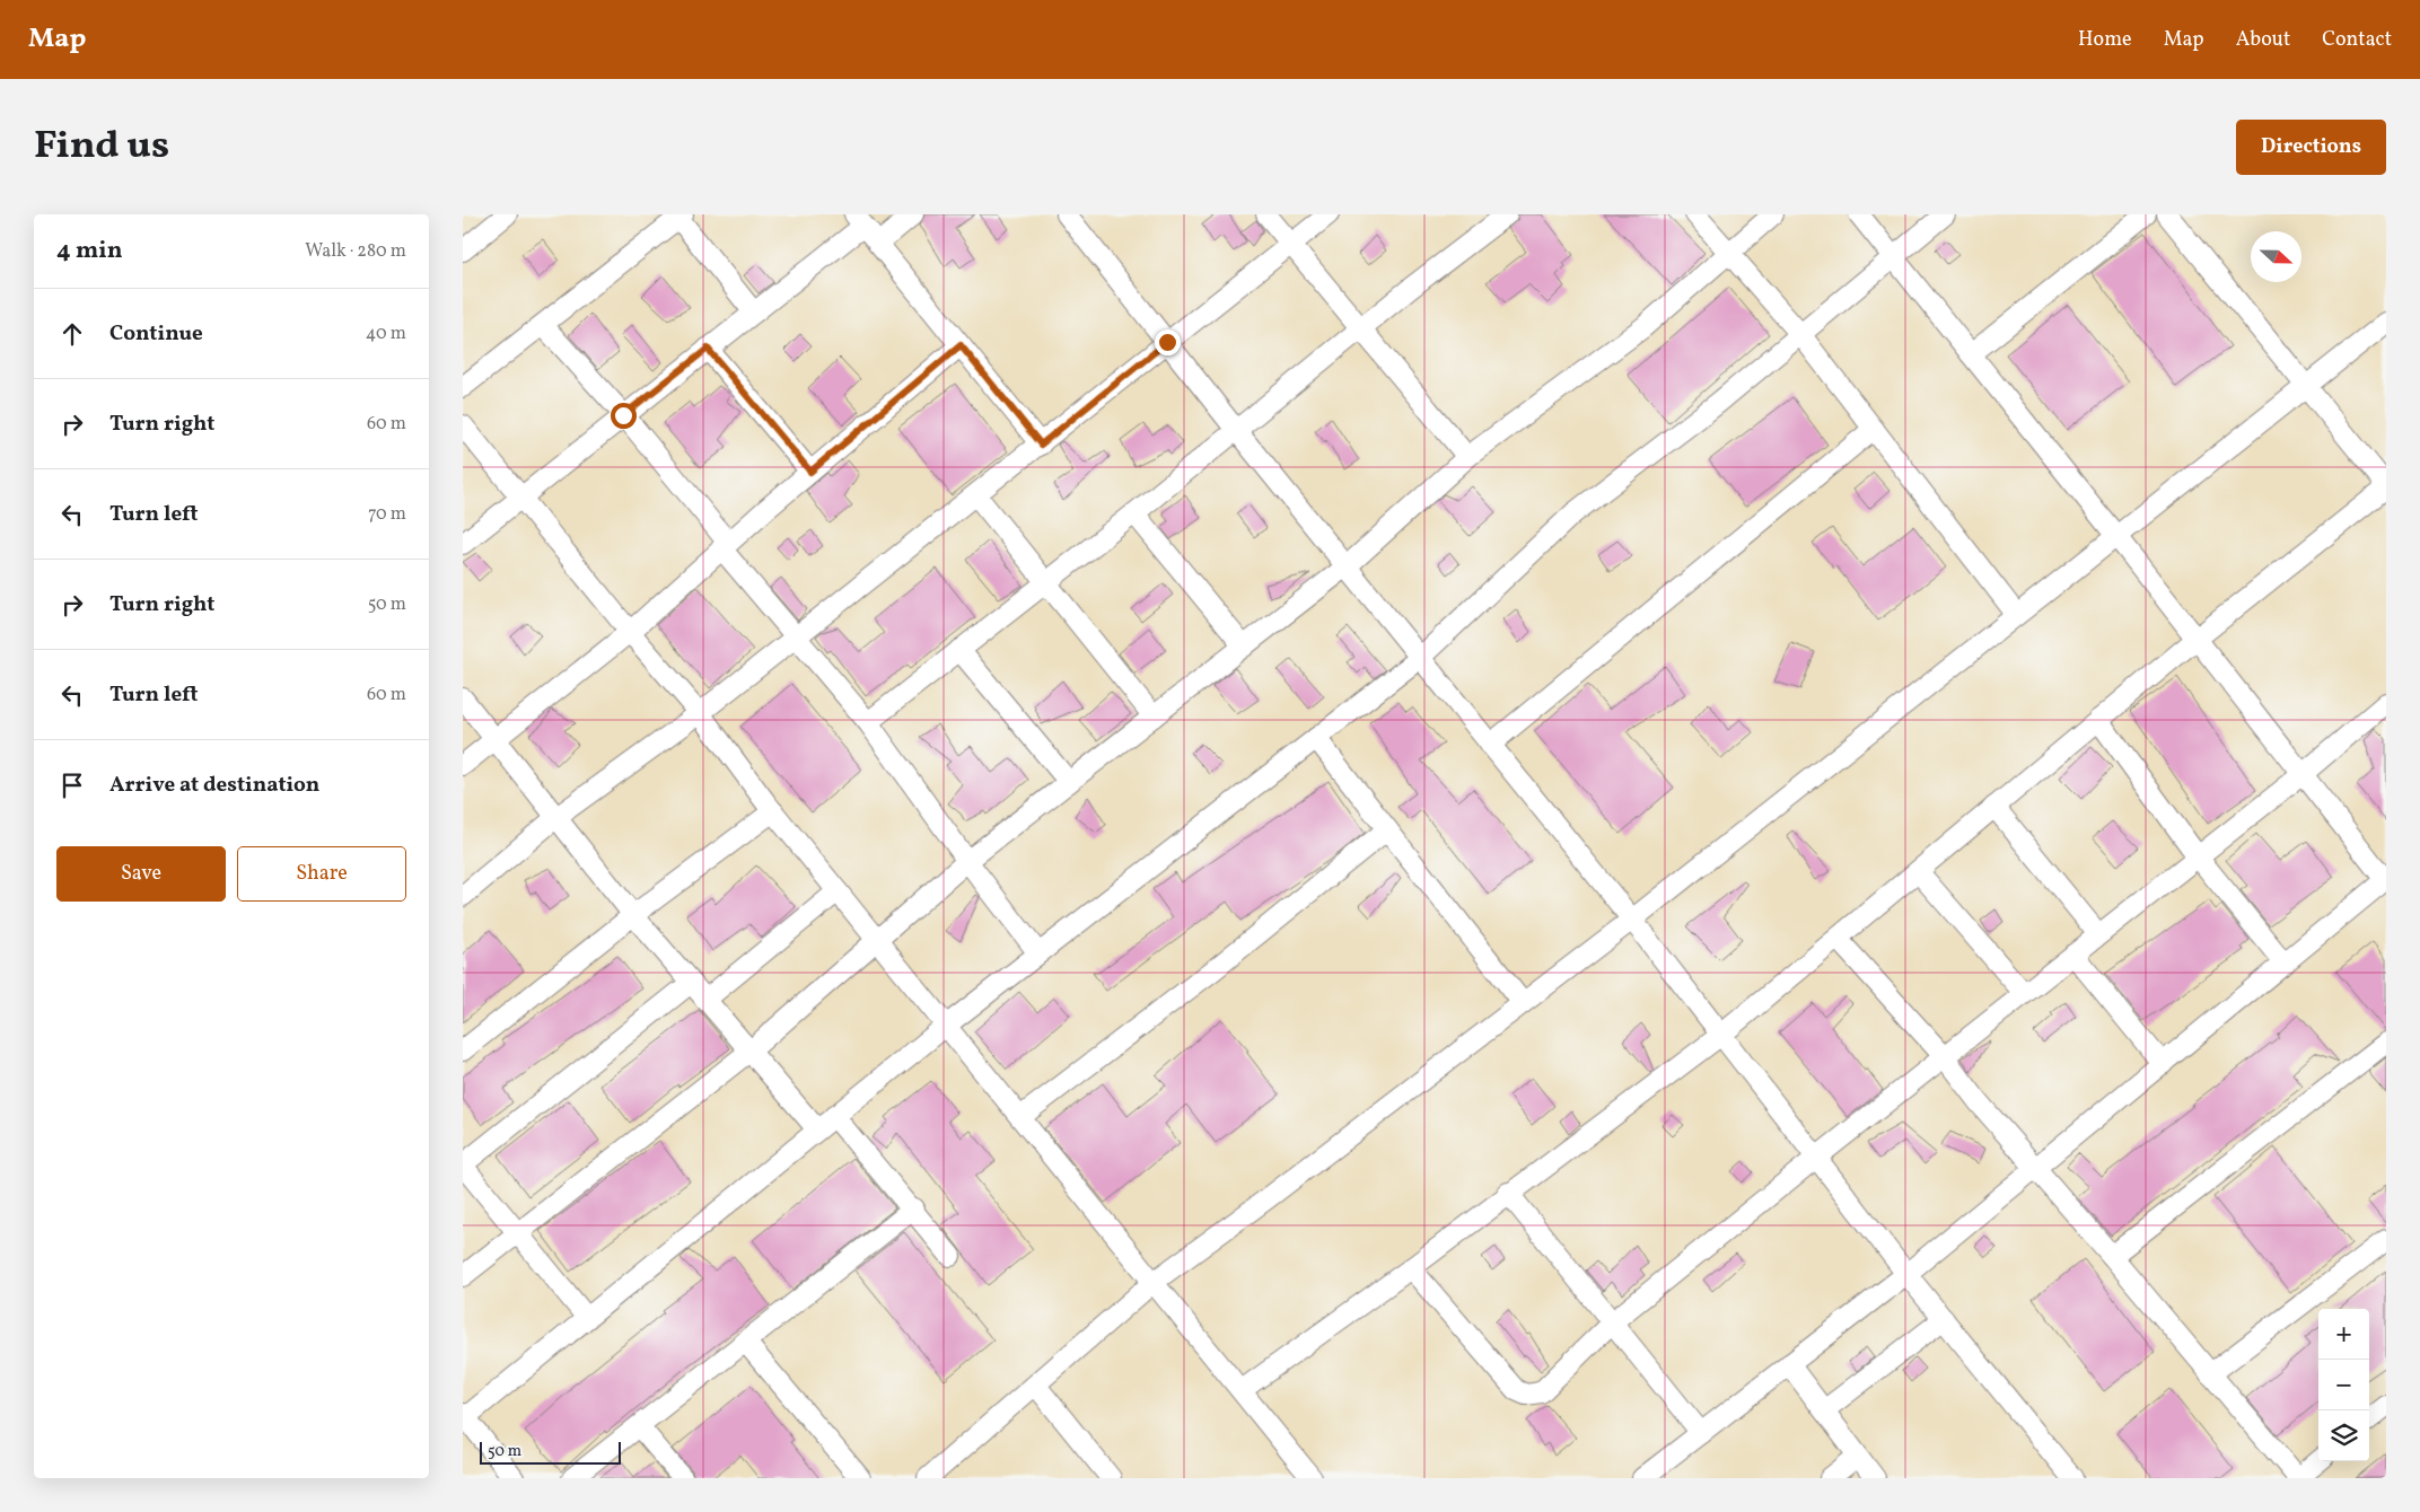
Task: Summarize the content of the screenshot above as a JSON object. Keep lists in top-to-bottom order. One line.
{"scale_bar":"50 m","north":"right","page":{"header":"Map","nav":["Home","Map","About","Contact"],"title":"Find us","buttons":["Directions",["Save","Share"]],"heading":["4 min","Walk · 280 m"],"list":[["Continue","40 m"],["Turn right","60 m"],["Turn left","70 m"],["Turn right","50 m"],["Turn left","60 m"],"Arrive at destination"],"map_buttons":["+","−"],"scale":"50 m"}}
